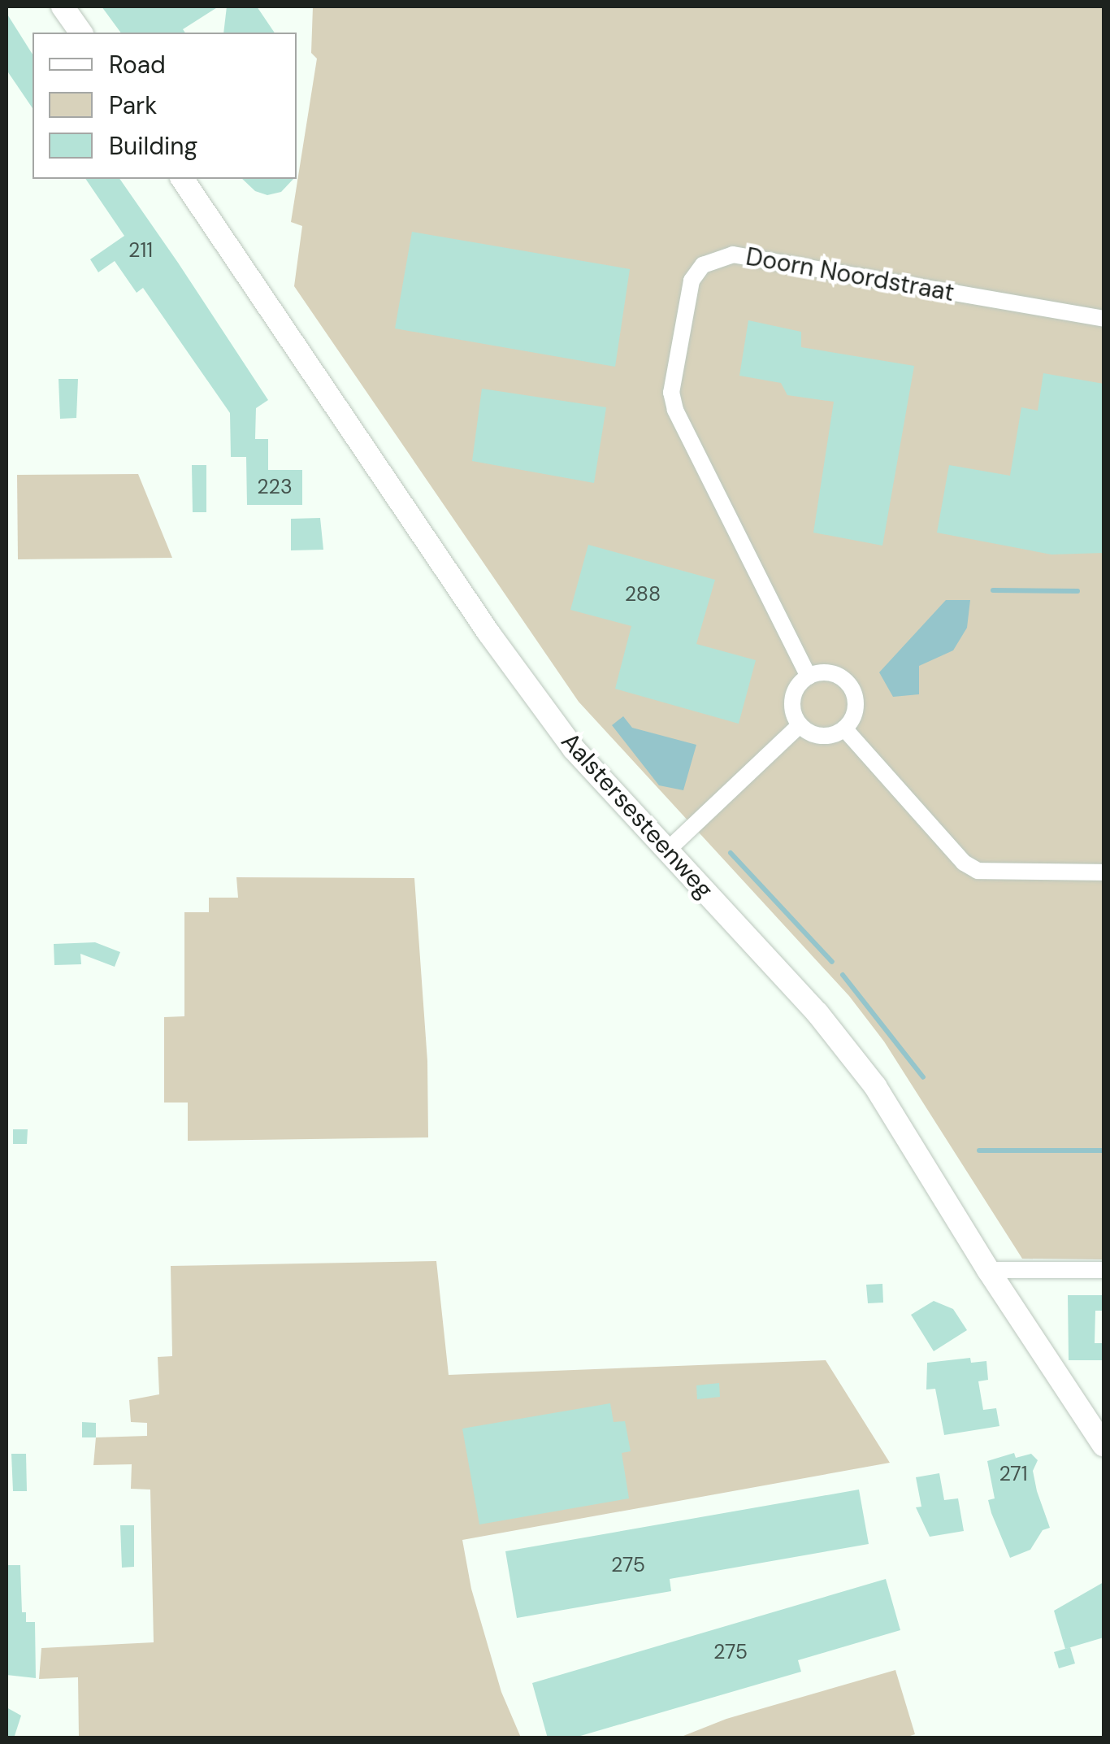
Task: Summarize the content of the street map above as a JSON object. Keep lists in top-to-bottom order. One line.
{"streets":{"main road":["Aalstersesteenweg"],"street":["Doorn Noordstraat"]},"house_numbers":["211","223","288","271","275","275"],"legend":["Road","Park","Building"]}
